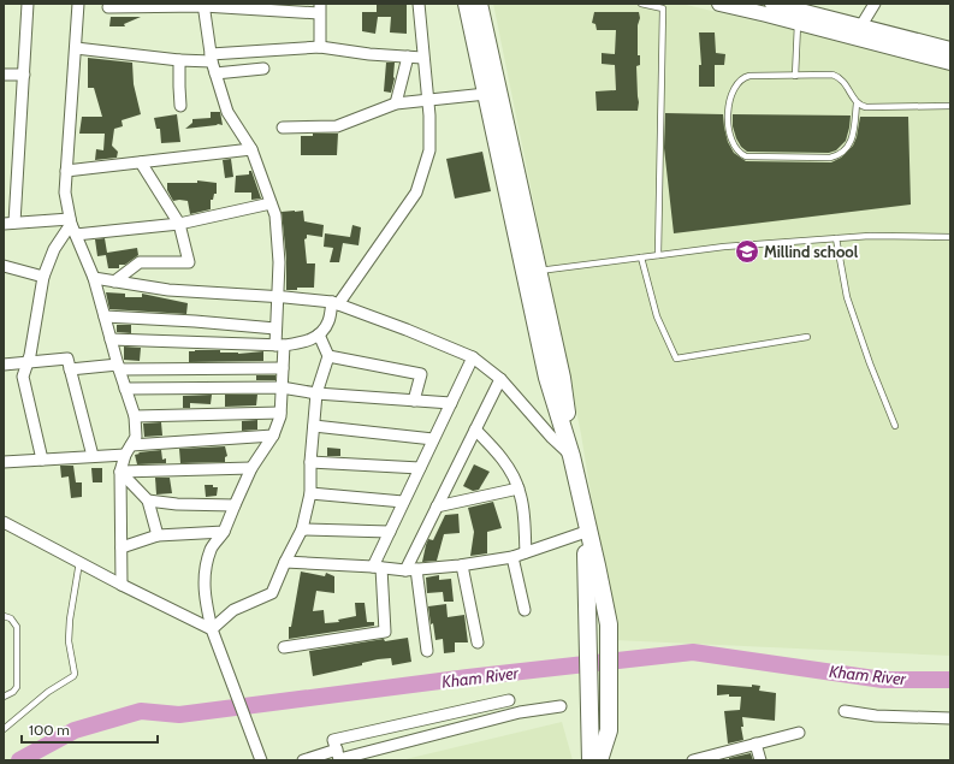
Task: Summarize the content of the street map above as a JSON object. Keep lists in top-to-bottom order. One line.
{"water":["Kham River"],"places":{"school or university":["Millind school"]},"scale_bar":"100 m"}
